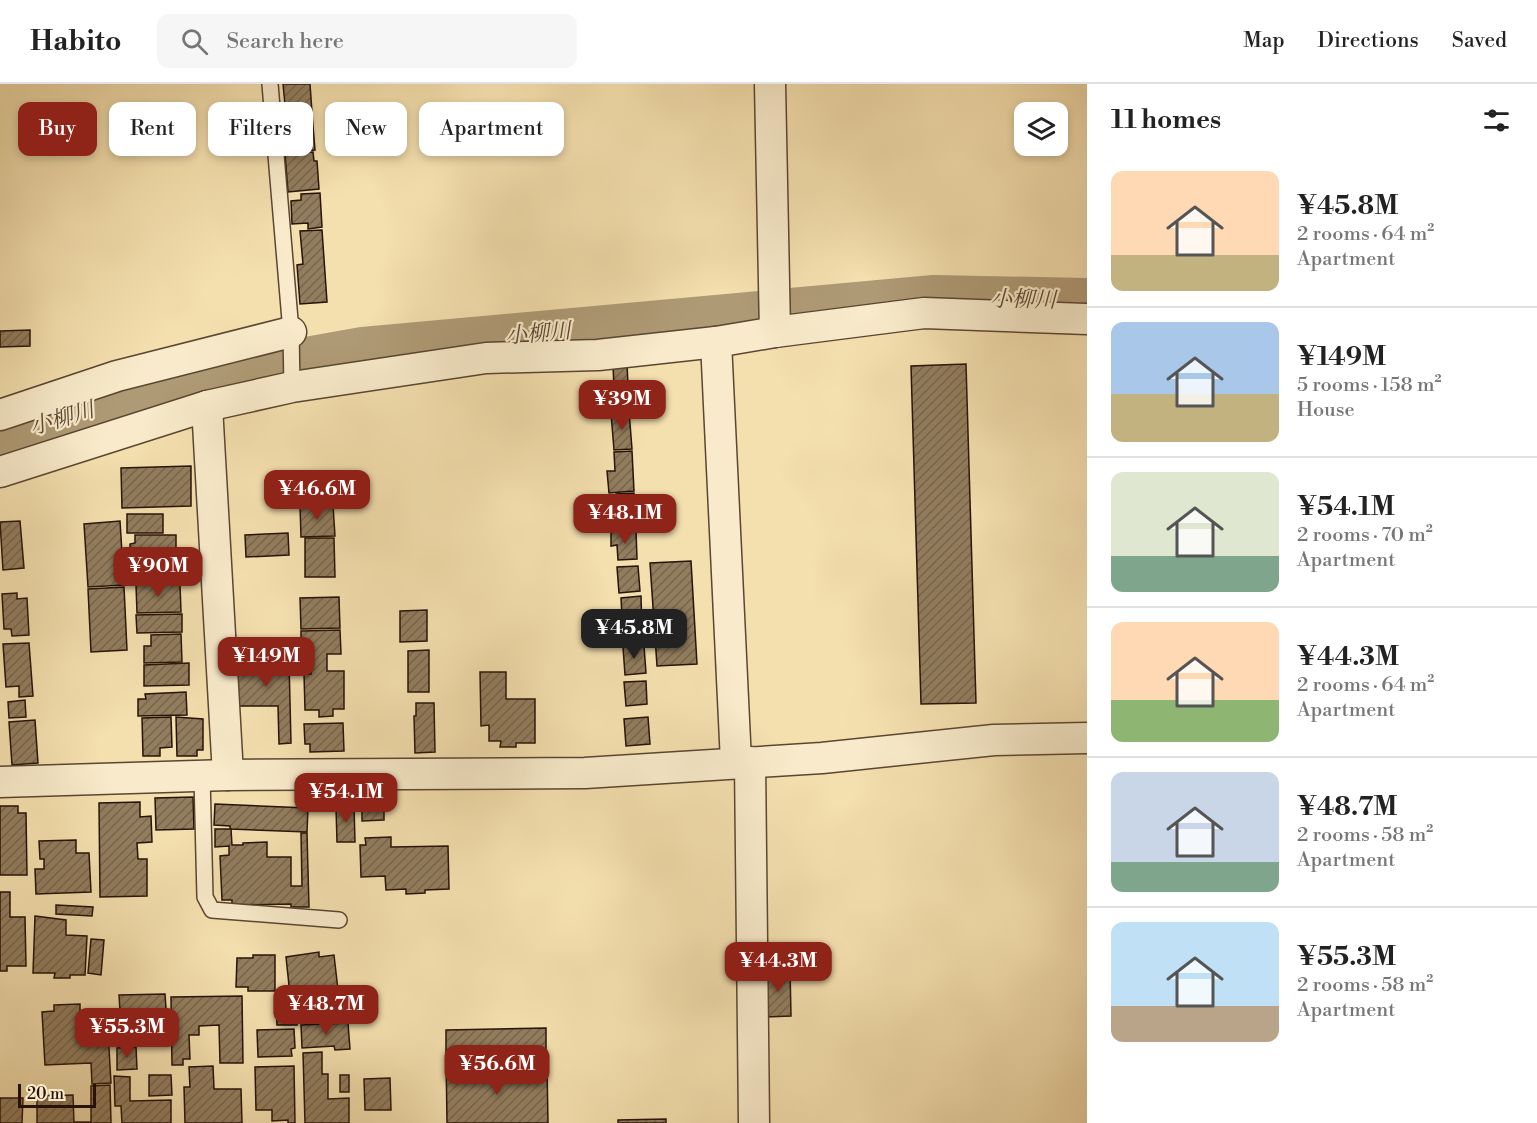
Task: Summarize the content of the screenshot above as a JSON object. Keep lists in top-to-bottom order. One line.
{"water":["小柳川"],"scale_bar":"20 m","page":{"header":"Habito","search":"Search here","nav":["Map","Directions","Saved"],"heading":"11 homes","chip":["Buy","Rent","Filters","New","Apartment"],"list":[{"name":"¥45.8M","note":"2 rooms · 64 m² · Apartment"},{"name":"¥149M","note":"5 rooms · 158 m² · House"},{"name":"¥54.1M","note":"2 rooms · 70 m² · Apartment"},{"name":"¥44.3M","note":"2 rooms · 64 m² · Apartment"},{"name":"¥48.7M","note":"2 rooms · 58 m² · Apartment"},{"name":"¥55.3M","note":"2 rooms · 58 m² · Apartment"}],"price":["¥39M","¥46.6M","¥48.1M","¥90M","¥45.8M","¥149M","¥54.1M","¥44.3M","¥48.7M","¥55.3M","¥56.6M"],"scale":"20 m"}}
